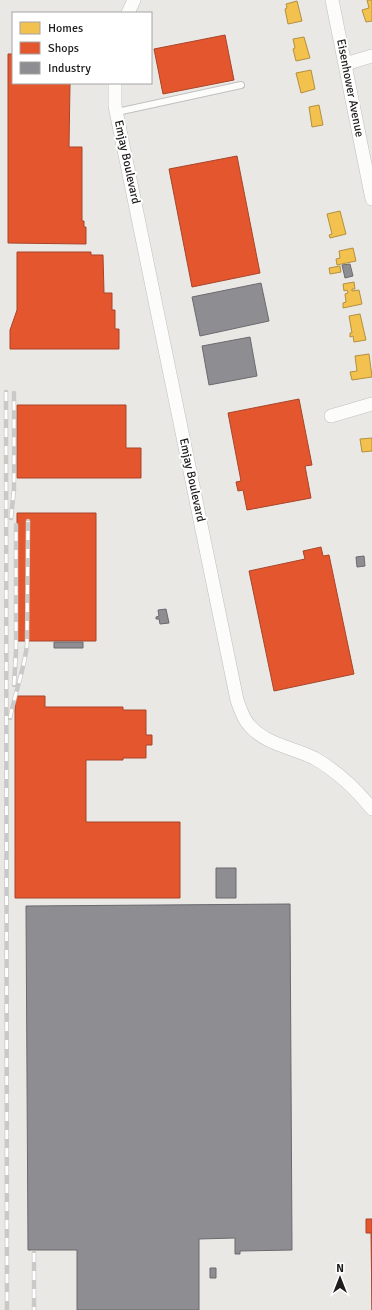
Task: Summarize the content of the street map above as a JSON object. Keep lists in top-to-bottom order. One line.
{"streets":{"street":["Eisenhower Avenue","Emjay Boulevard"]},"legend":["Homes","Shops","Industry"],"north":"top"}
